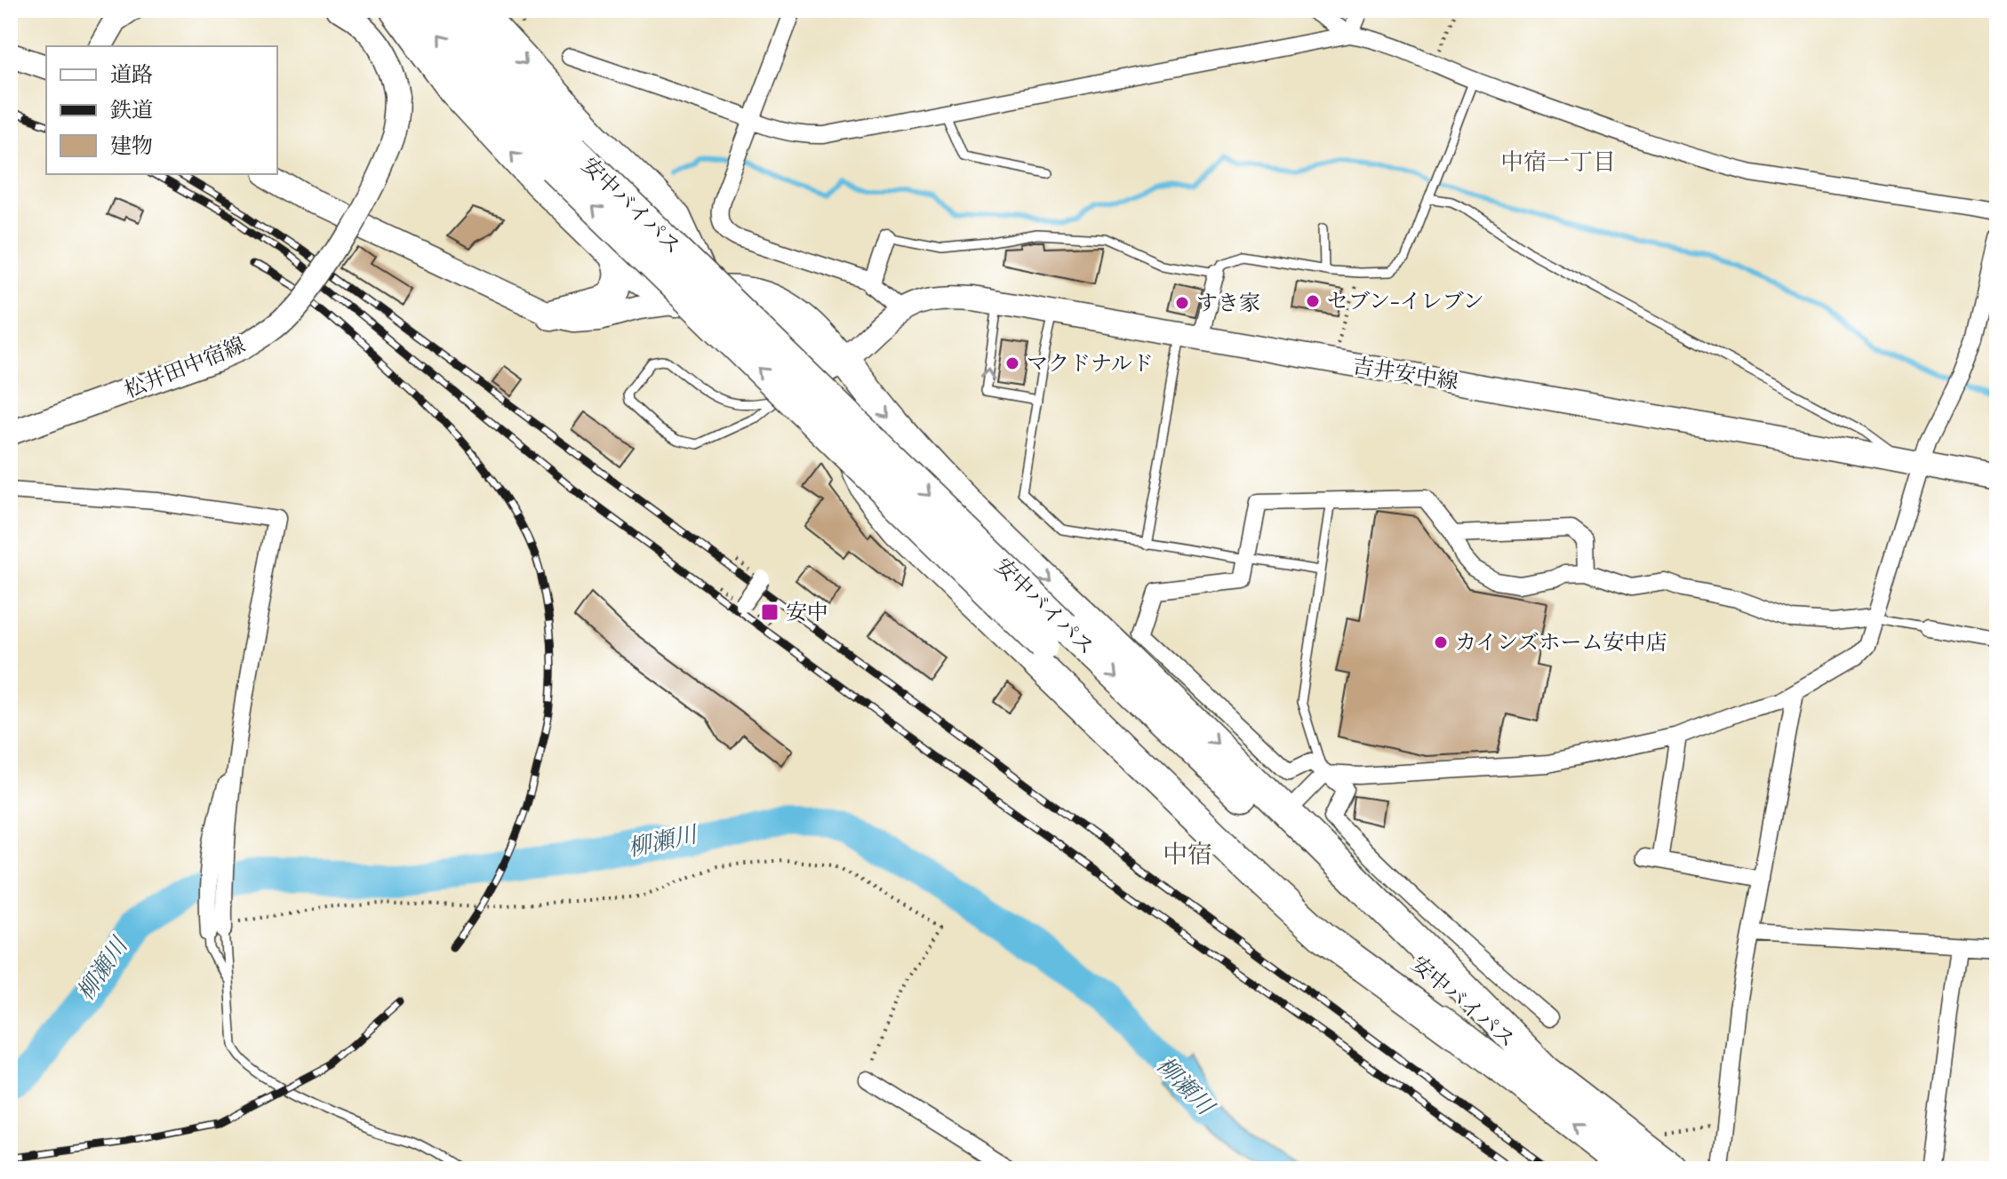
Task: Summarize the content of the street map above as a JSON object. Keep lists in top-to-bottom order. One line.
{"streets":{"highway":["安中バイパス"],"main road":["松井田中宿線","吉井安中線"]},"districts":["中宿一丁目","中宿"],"water":["柳瀬川"],"places":{"other":["セブン-イレブン","すき家","マクドナルド","カインズホーム安中店"],"transit":["安中"]},"legend":["道路","鉄道","建物"]}
